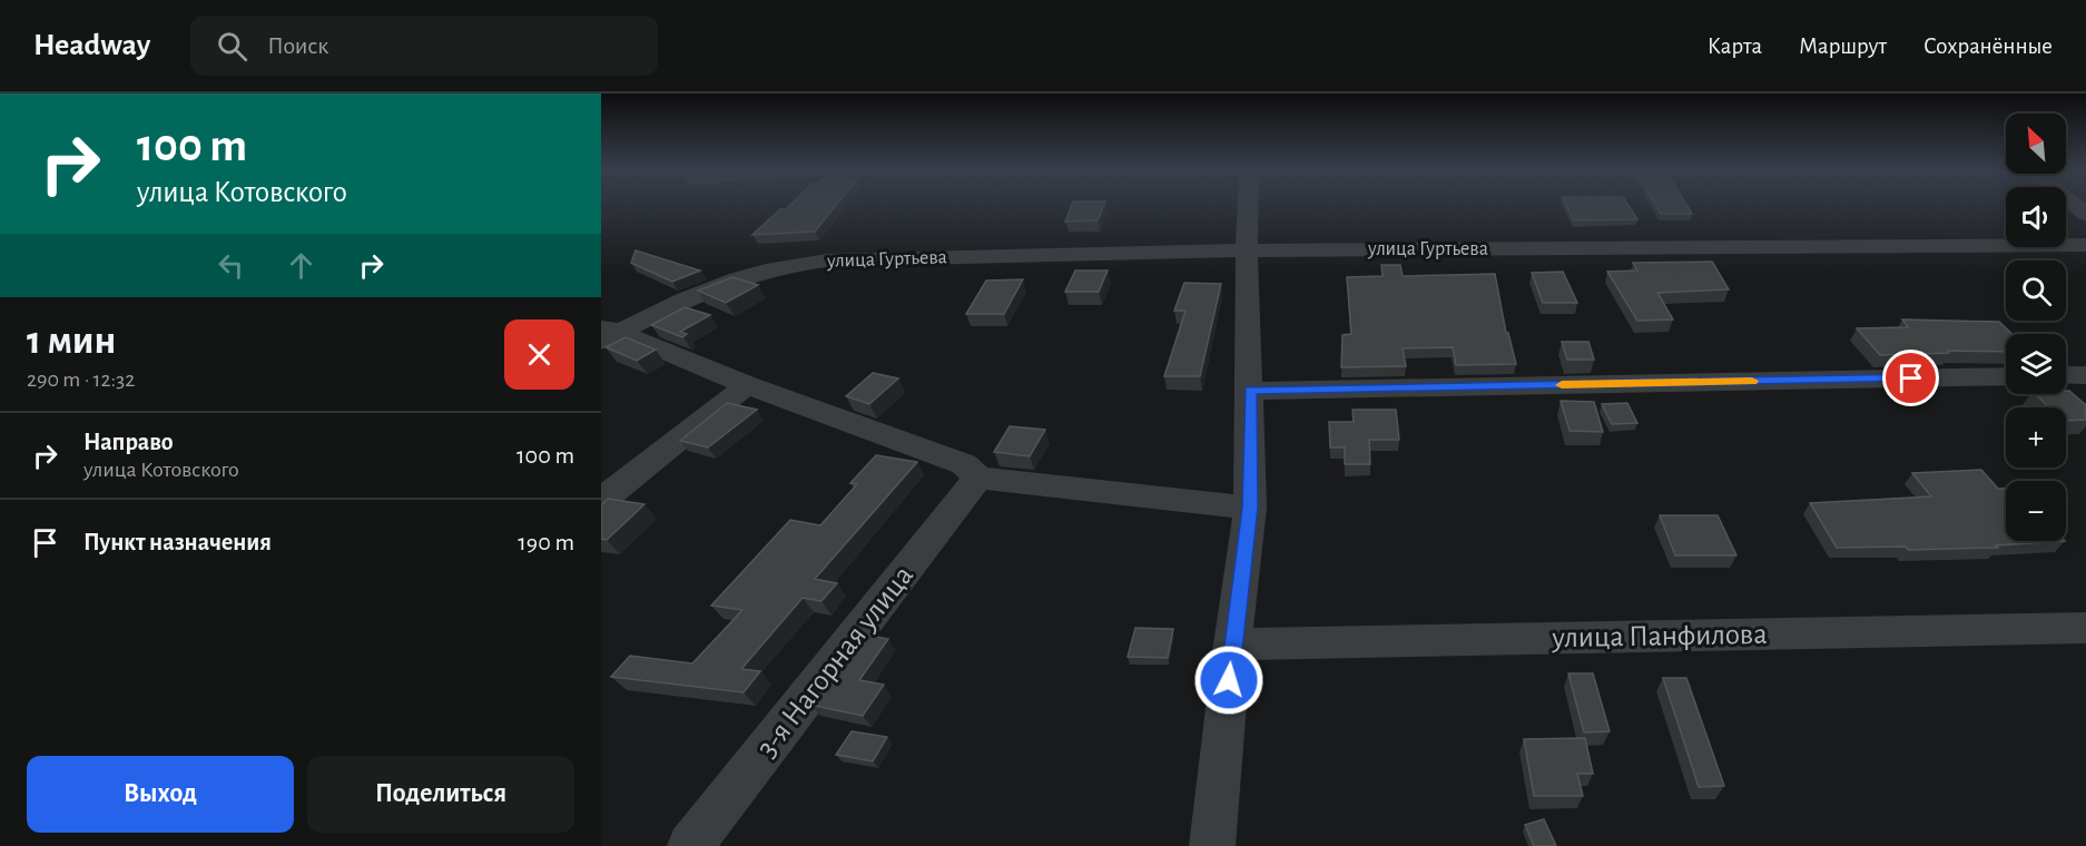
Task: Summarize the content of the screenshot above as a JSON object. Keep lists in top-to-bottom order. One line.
{"streets":{"street":["улица Гуртьева","улица Панфилова","3-я Нагорная улица"]},"north":"top left","page":{"header":"Headway","search":"Поиск","nav":["Карта","Маршрут","Сохранённые"],"turn":["100 m","улица Котовского"],"map_buttons":["+","−"],"heading":["1 мин","290 m · 12:32"],"list":[{"name":"Направо","note":"улица Котовского","value":"100 m"},{"name":"Пункт назначения","value":"190 m"}],"buttons":["Выход","Поделиться"]}}
